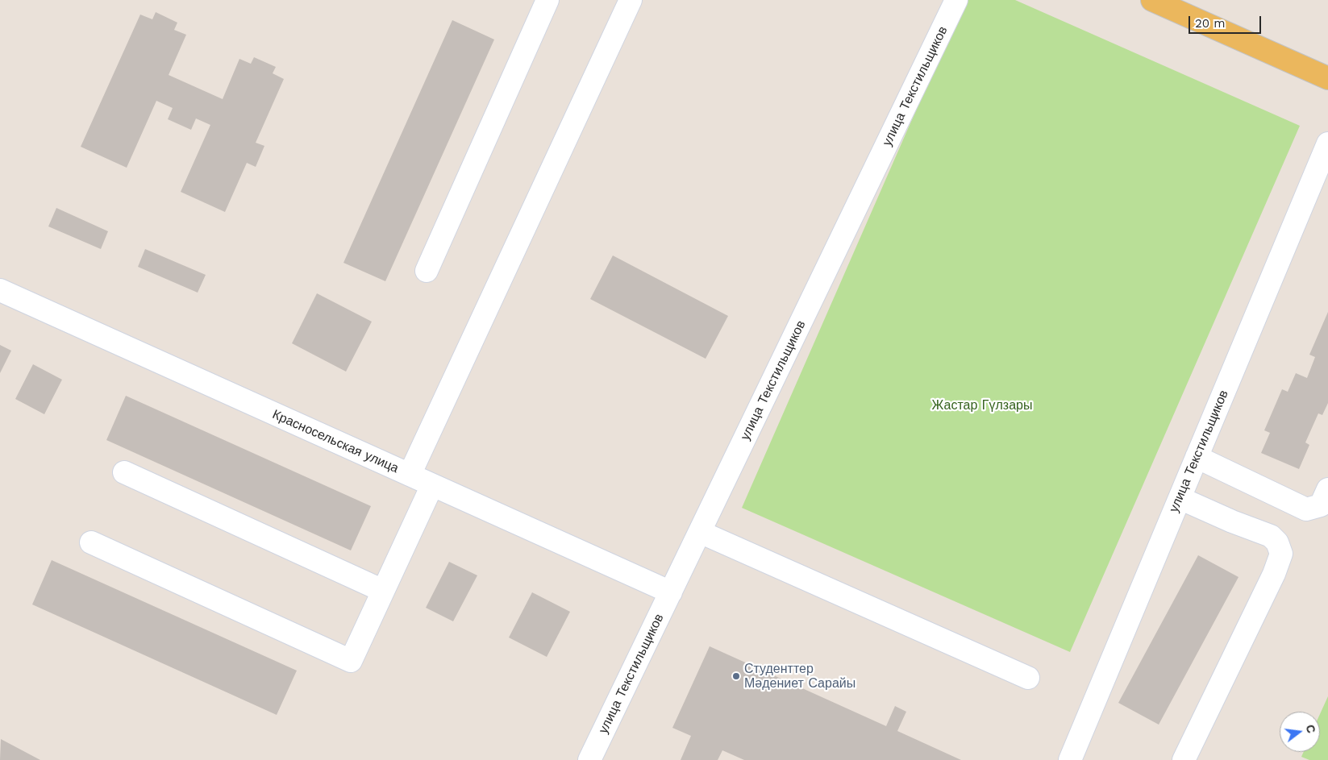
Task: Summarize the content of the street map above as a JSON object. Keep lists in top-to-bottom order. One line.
{"streets":{"street":["улица Текстильщиков","Красносельская улица"]},"crossings":[["улица Текстильщиков","Красносельская улица"]],"parks":["Жастар Гүлзары"],"places":["Студенттер Мәдениет Сарайы"],"scale_bar":"20 m","north":"right"}
